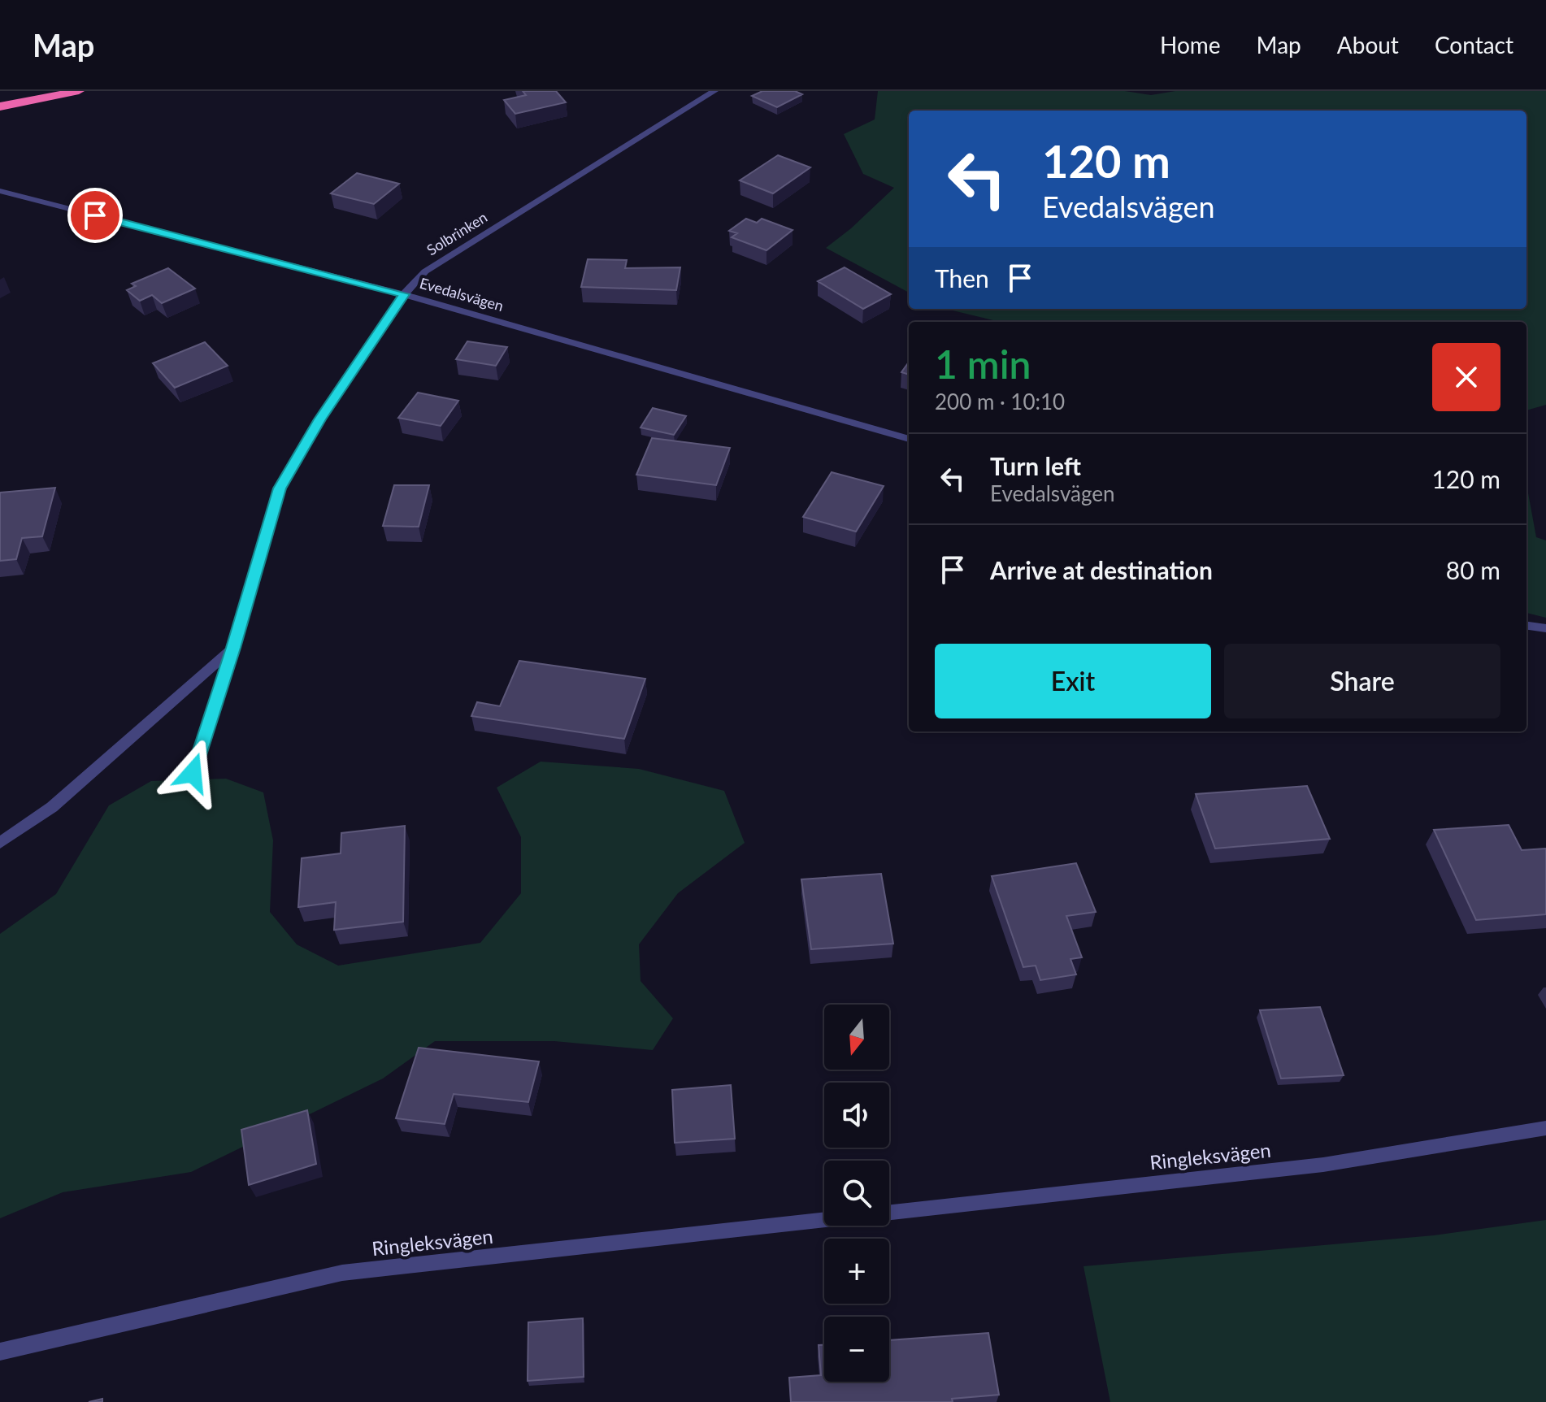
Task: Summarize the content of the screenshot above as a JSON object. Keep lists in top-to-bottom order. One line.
{"streets":{"street":["Solbrinken","Evedalsvägen","Ringleksvägen"]},"crossings":[["Solbrinken","Evedalsvägen"]],"north":"bottom","page":{"header":"Map","nav":["Home","Map","About","Contact"],"turn":["120 m","Evedalsvägen"],"then":"Then","heading":["1 min","200 m · 10:10"],"list":[{"name":"Turn left","note":"Evedalsvägen","value":"120 m"},{"name":"Arrive at destination","value":"80 m"}],"buttons":["Exit","Share"],"map_buttons":["+","−"]}}
